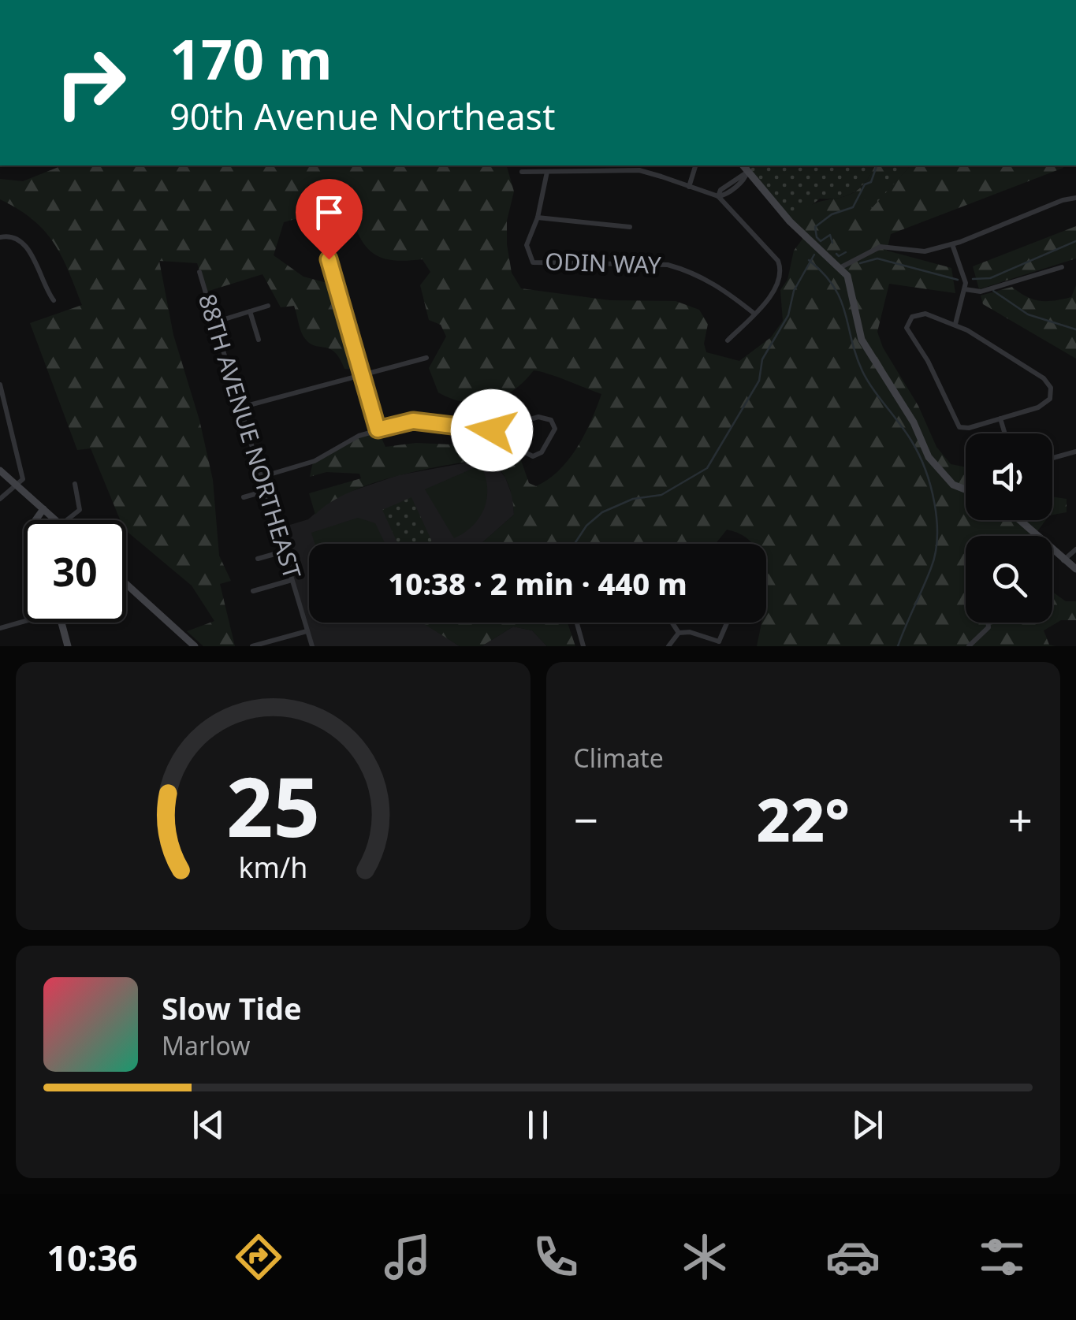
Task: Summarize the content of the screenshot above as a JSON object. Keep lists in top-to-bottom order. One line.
{"streets":{"street":["ODIN WAY","88TH AVENUE NORTHEAST"]},"page":{"turn":["170 m","90th Avenue Northeast"],"limit":"30","trip":"10:38 · 2 min · 440 m","tile":"Climate","heat":["−","22°","+"],"song":["Slow Tide","Marlow"],"tabs":"10:36","gauge":["25","km/h"]}}
